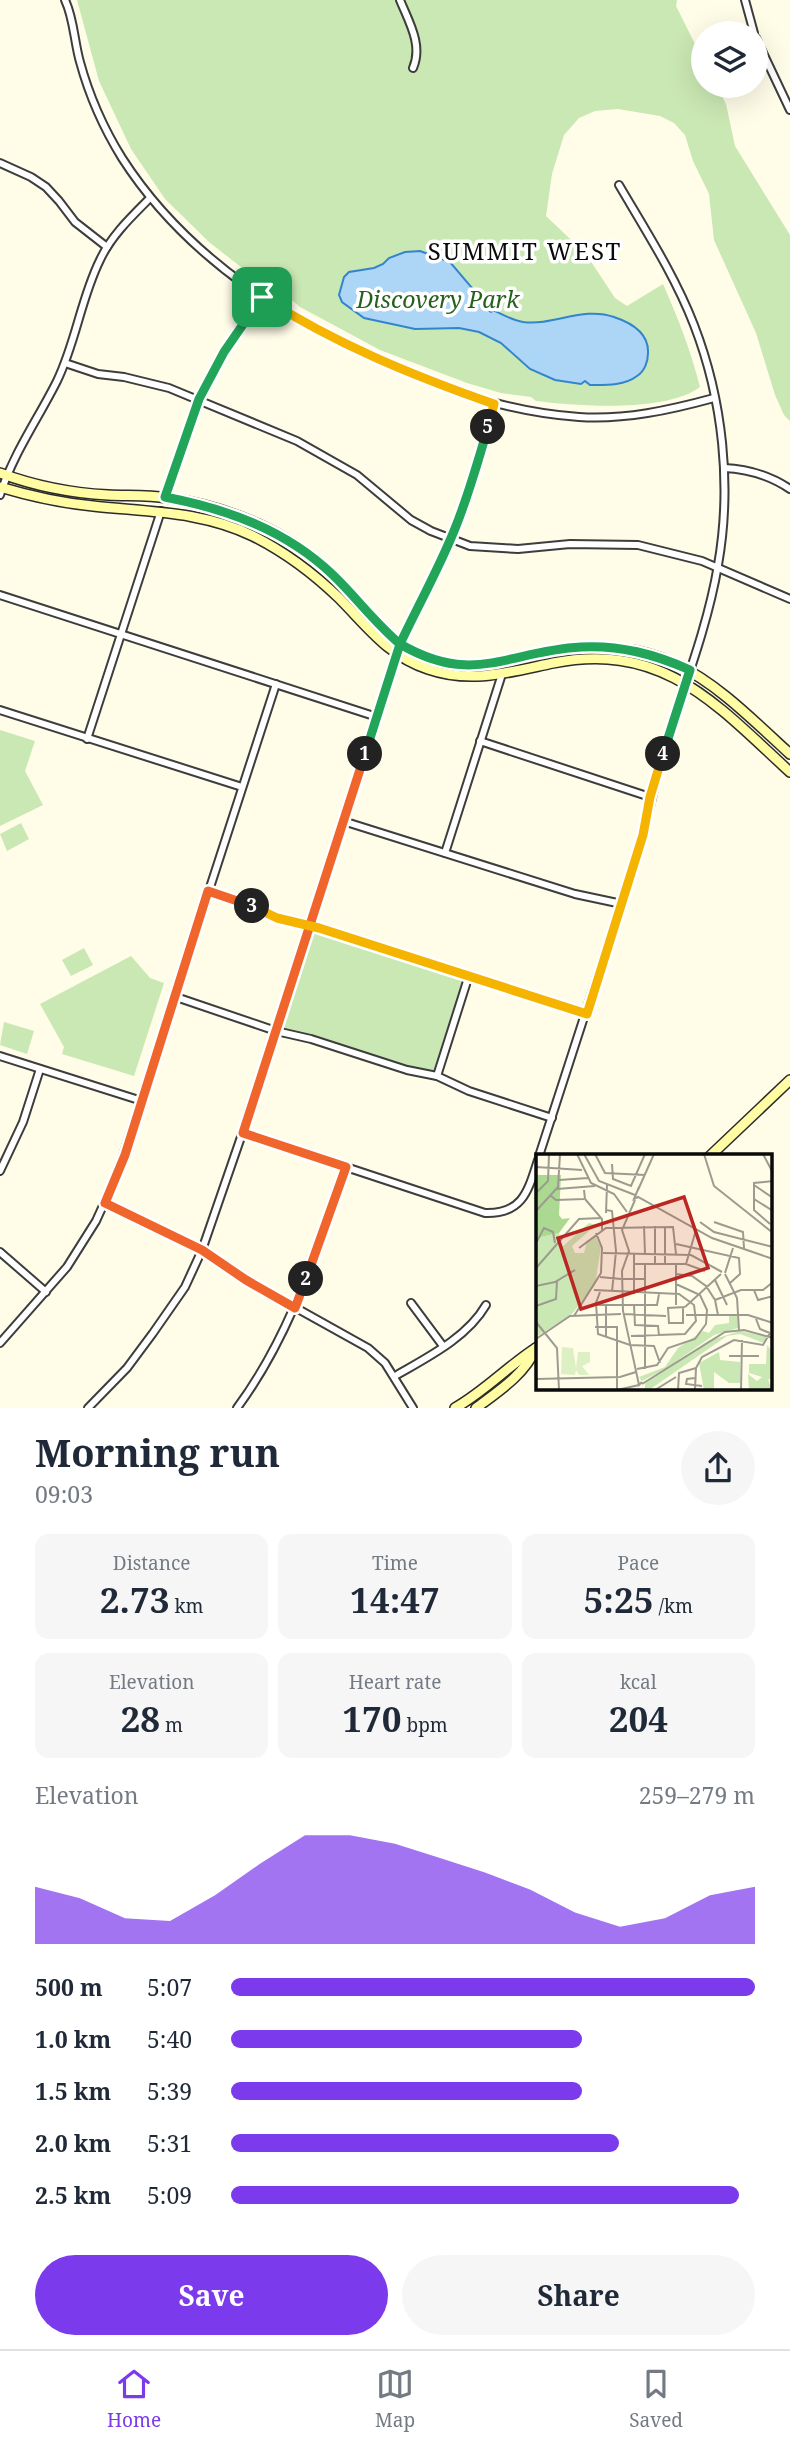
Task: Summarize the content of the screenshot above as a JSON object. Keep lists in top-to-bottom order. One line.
{"districts":["SUMMIT WEST"],"parks":["Discovery Park"],"page":{"pins":["5","1","4","3","2"],"heading":["Morning run","09:03"],"stats":[["Distance","2.73 km"],["Time","14:47"],["Pace","5:25 /km"],["Elevation","28 m"],["Heart rate","170 bpm"],["kcal","204"]],"chart":["Elevation","259–279 m"],"list":[{"name":"500 m","note":"5:07"},{"name":"1.0 km","note":"5:40"},{"name":"1.5 km","note":"5:39"},{"name":"2.0 km","note":"5:31"},{"name":"2.5 km","note":"5:09"}],"buttons":["Save","Share"],"tabs":["Home","Map","Saved"]}}
